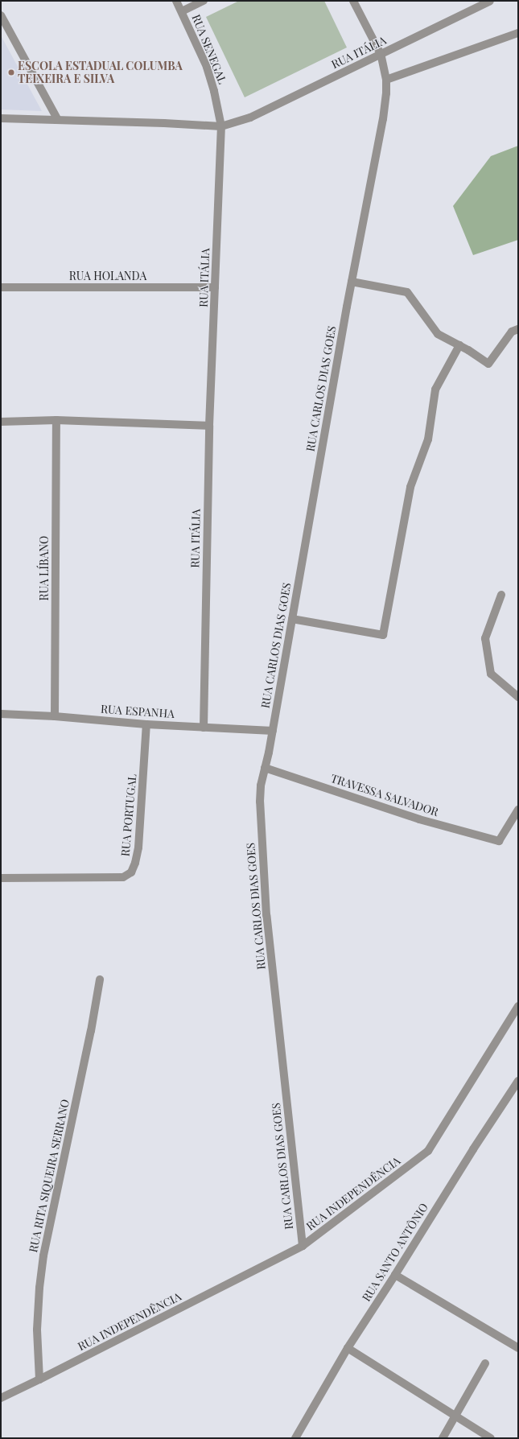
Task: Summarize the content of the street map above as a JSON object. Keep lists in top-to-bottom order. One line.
{"streets":{"street":["RUA SENEGAL","RUA ITÁLIA","RUA HOLANDA","RUA CARLOS DIAS GOES","RUA LÍBANO","RUA ESPANHA","TRAVESSA SALVADOR","RUA PORTUGAL","RUA RITA SIQUEIRA SERRANO","RUA INDEPENDÊNCIA","RUA SANTO ANTÔNIO"]},"crossings":[["RUA SENEGAL","RUA ITÁLIA"],["RUA ITÁLIA","RUA HOLANDA"],["RUA ITÁLIA","RUA CARLOS DIAS GOES"],["RUA ITÁLIA","RUA ESPANHA"],["RUA CARLOS DIAS GOES","RUA ESPANHA"],["RUA CARLOS DIAS GOES","TRAVESSA SALVADOR"],["RUA CARLOS DIAS GOES","RUA INDEPENDÊNCIA"],["RUA LÍBANO","RUA ESPANHA"],["RUA ESPANHA","RUA PORTUGAL"],["RUA RITA SIQUEIRA SERRANO","RUA INDEPENDÊNCIA"]],"places":["ESCOLA ESTADUAL COLUMBA TEIXEIRA E SILVA"]}
